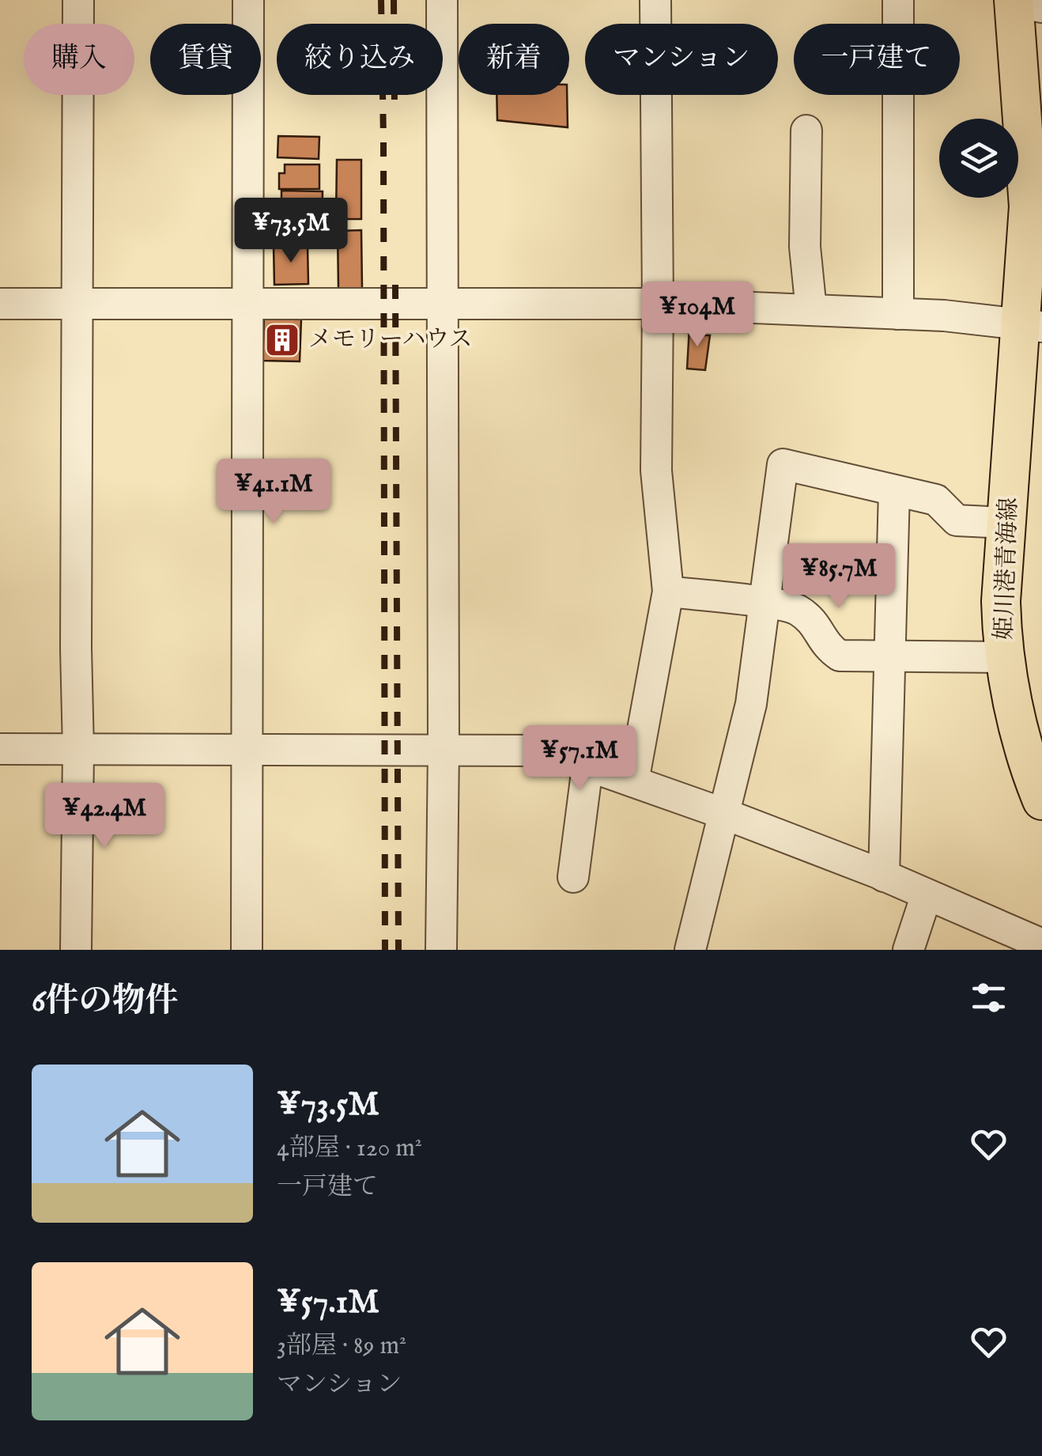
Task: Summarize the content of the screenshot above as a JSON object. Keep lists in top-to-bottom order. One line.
{"streets":{"main road":["姫川港青海線"]},"places":{"building":["メモリーハウス"]},"page":{"chip":["購入","賃貸","絞り込み","新着","マンション","一戸建て"],"price":["¥73.5M","¥104M","¥41.1M","¥85.7M","¥57.1M","¥42.4M"],"heading":"6件の物件","list":[{"name":"¥73.5M","note":"4部屋 · 120 m² · 一戸建て"},{"name":"¥57.1M","note":"3部屋 · 89 m² · マンション"}]}}
